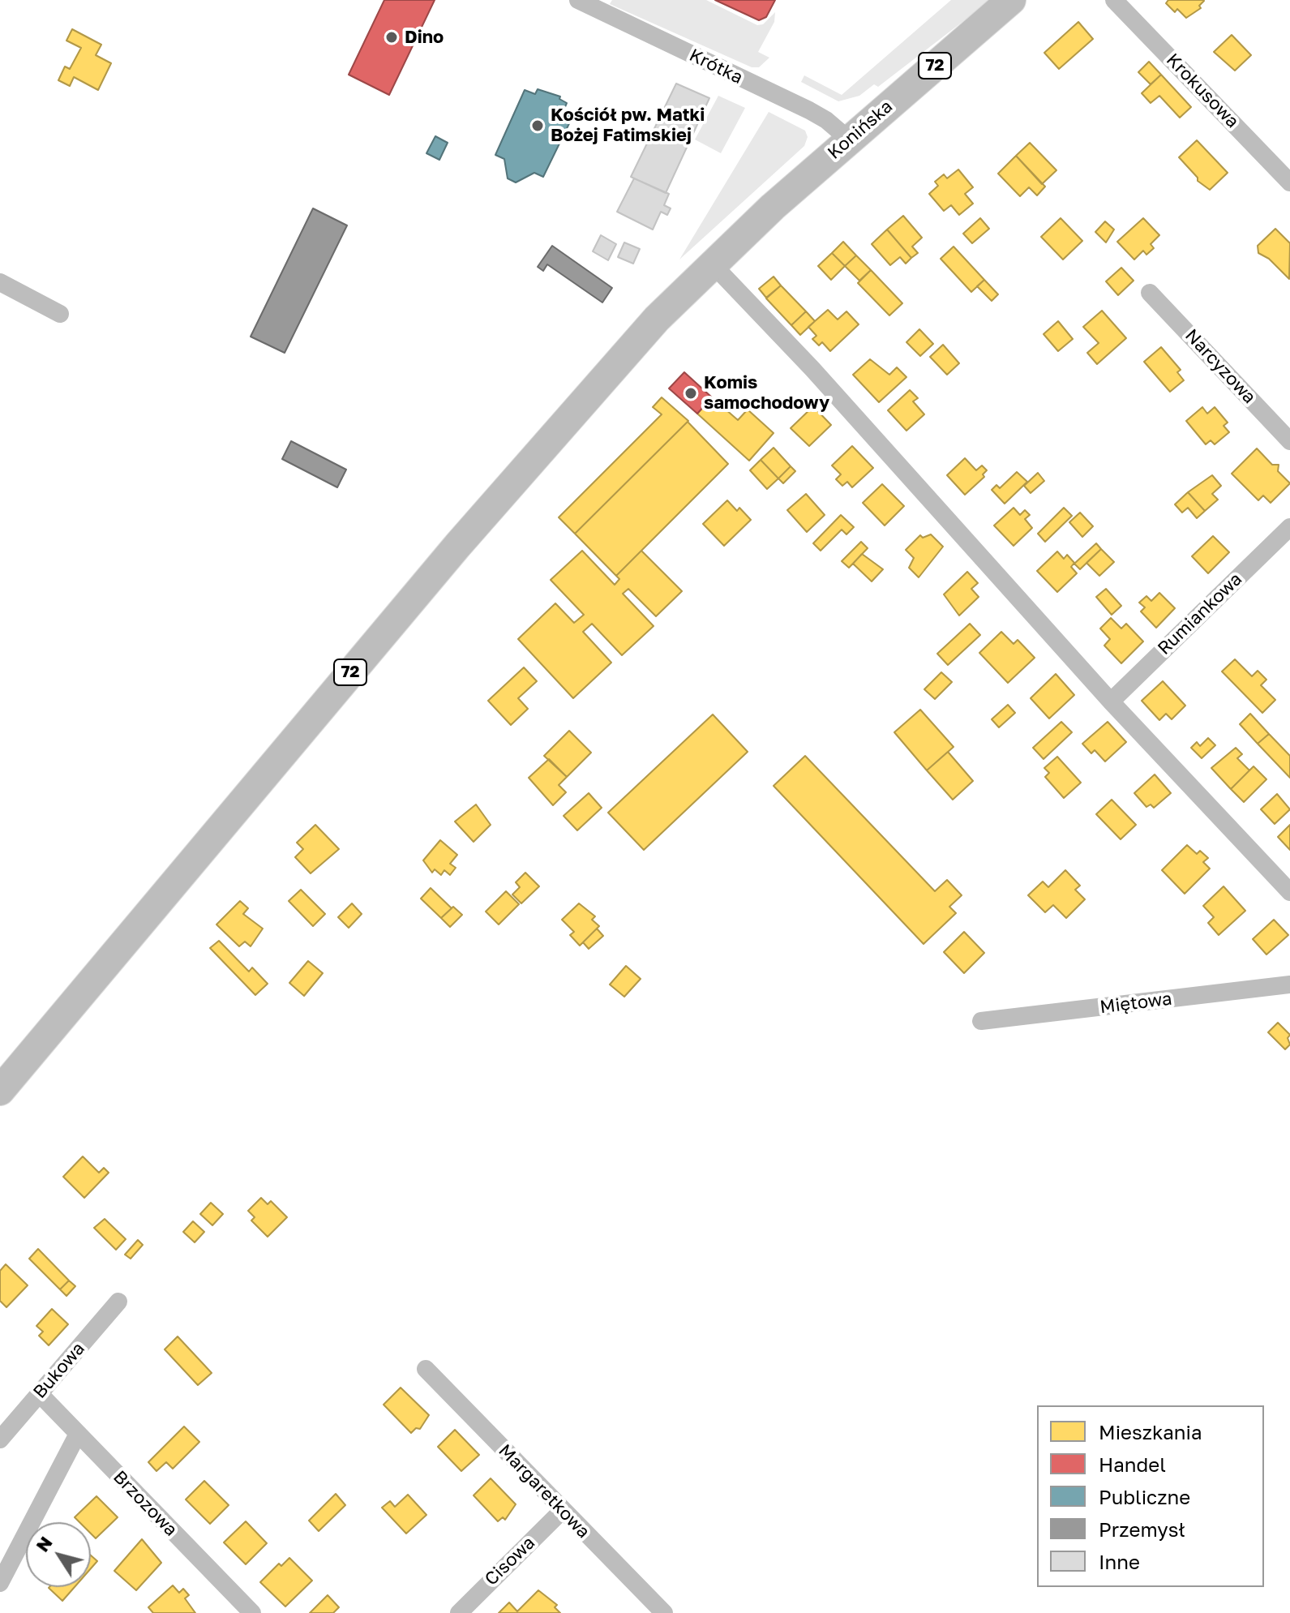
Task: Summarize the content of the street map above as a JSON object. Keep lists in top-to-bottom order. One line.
{"streets":{"main road":["72","Konińska"],"street":["Krótka","Krokusowa","Narcyzowa","Rumiankowa","Miętowa","Bukowa","Margaretkowa","Brzozowa","Cisowa"]},"crossings":[["72","Konińska"],["Krótka","Konińska"],["Bukowa","Brzozowa"],["Margaretkowa","Cisowa"]],"places":["Dino","Kościół pw. Matki Bożej Fatimskiej","Komis samochodowy"],"legend":["Mieszkania","Handel","Publiczne","Przemysł","Inne"],"north":"top left"}
